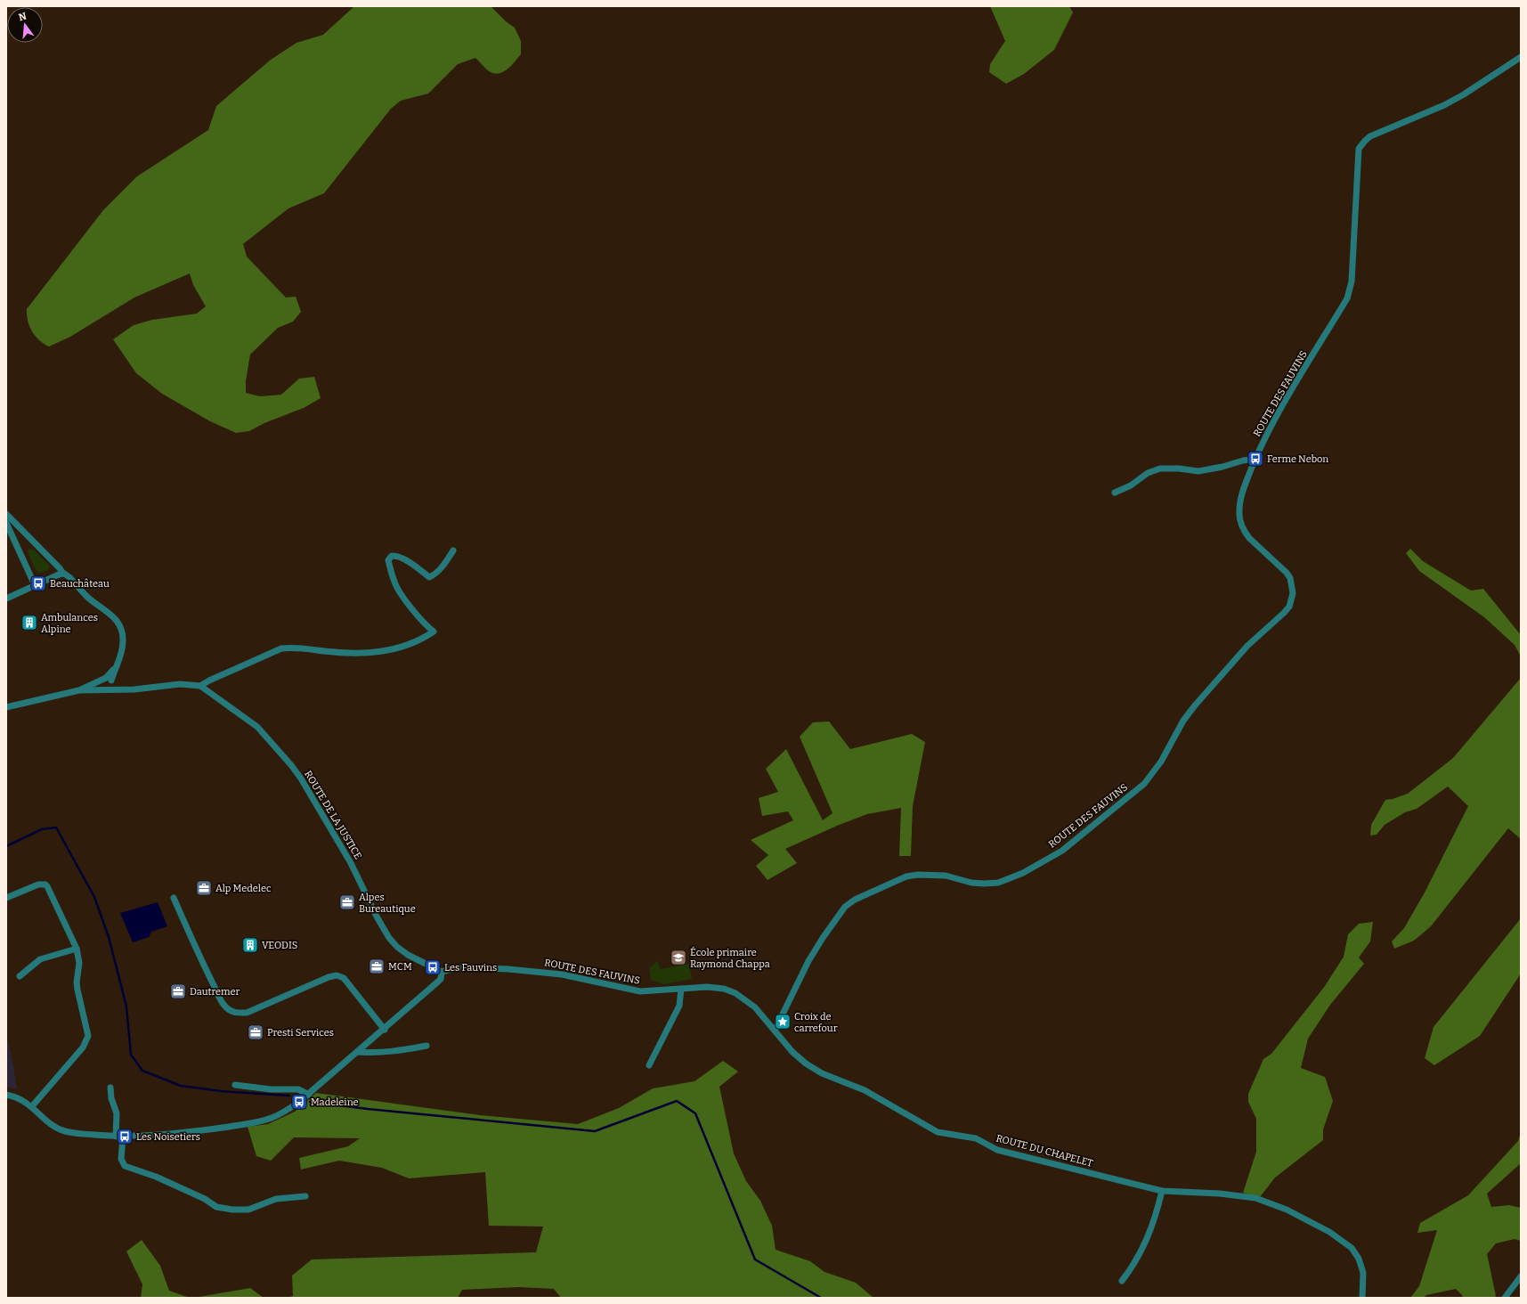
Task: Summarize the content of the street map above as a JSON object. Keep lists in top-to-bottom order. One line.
{"streets":{"street":["ROUTE DES FAUVINS","ROUTE DE LA JUSTICE","ROUTE DU CHAPELET"]},"crossings":[["ROUTE DES FAUVINS","ROUTE DE LA JUSTICE"],["ROUTE DES FAUVINS","ROUTE DU CHAPELET"]],"places":{"bus stop":["Ferme Nebon","Beauchâteau","Les Fauvins","Madeleine","Les Noisetiers"],"building":["Ambulances Alpine","VEODIS"],"office":["Alp Medelec","Alpes Bureautique","MCM","Dautremer","Presti Services"],"school or university":["École primaire Raymond Chappa"],"place":["Croix de carrefour"]},"north":"top"}
